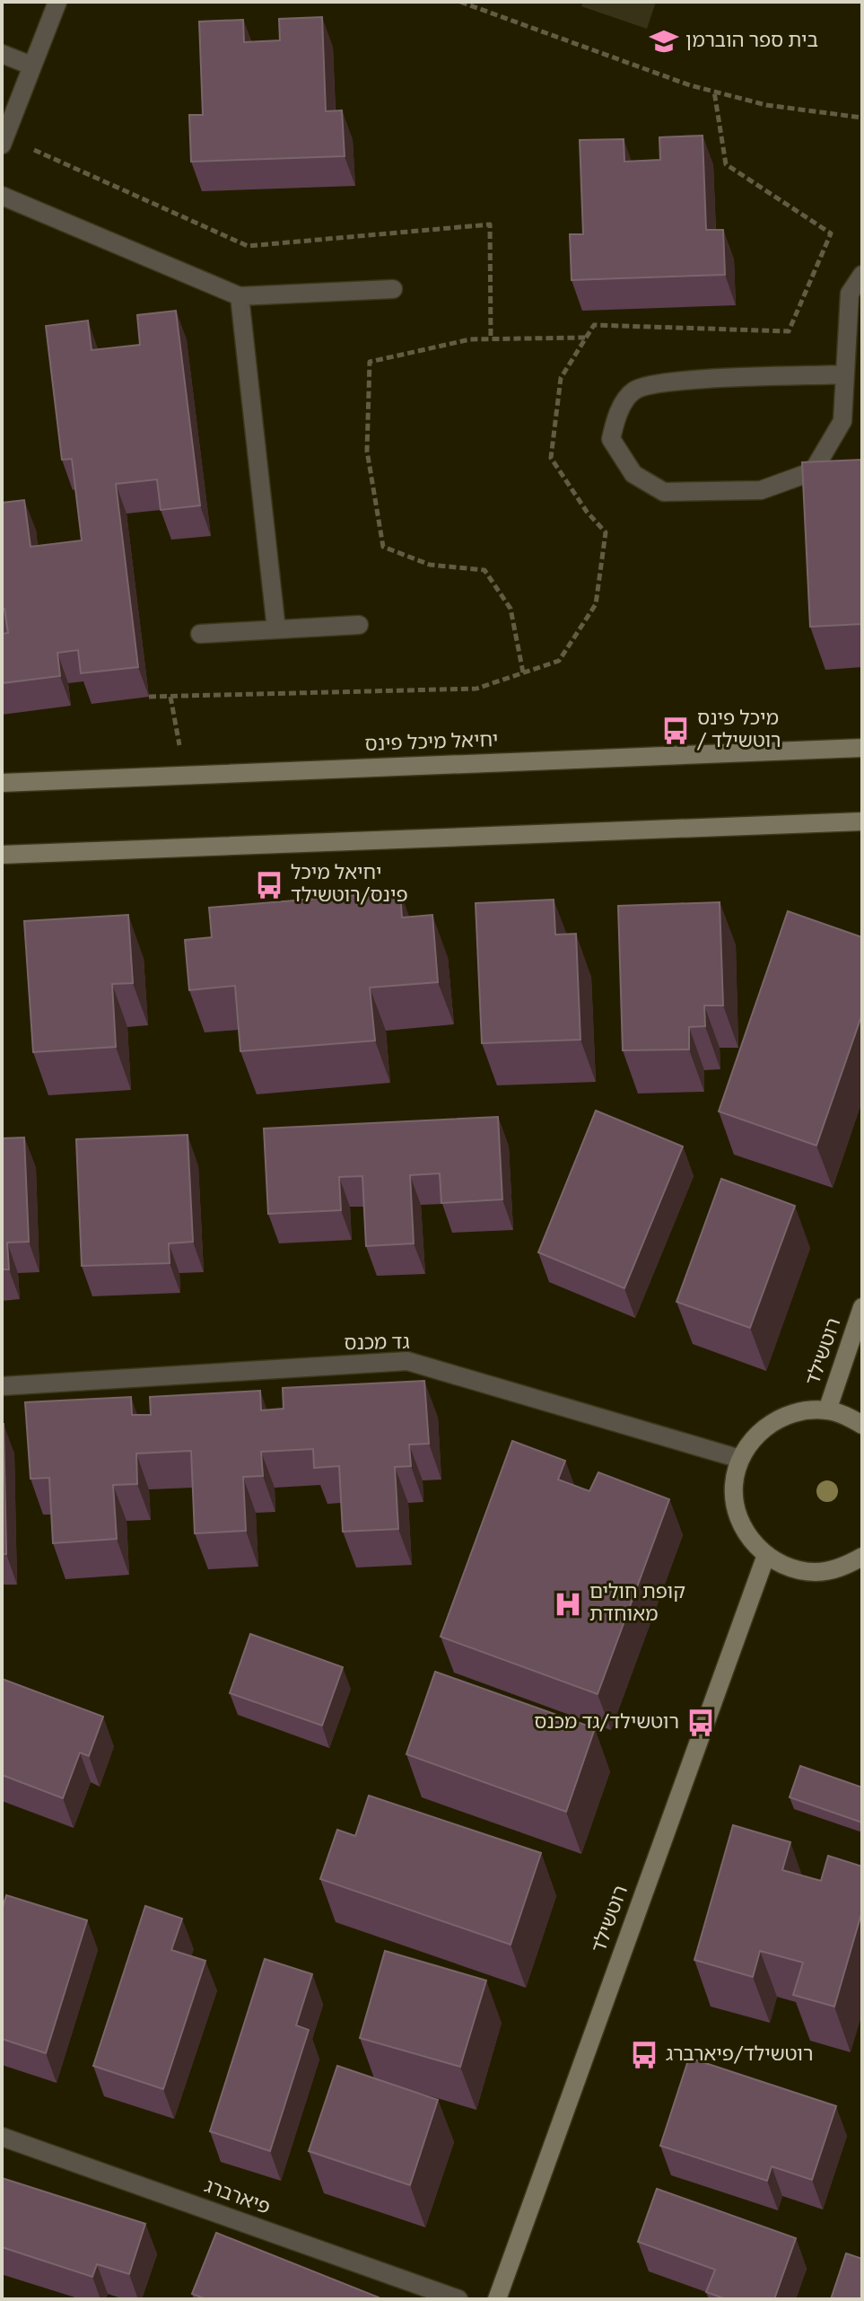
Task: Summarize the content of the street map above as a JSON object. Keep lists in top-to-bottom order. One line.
{"streets":{"main road":["יחיאל מיכל פינס","רוטשילד"],"street":["גד מכנס","פיארברג"]},"places":{"school or university":["בית ספר הוברמן"],"bus stop":["מיכל פינס / רוטשילד","יחיאל מיכל פינס/רוטשילד","רוטשילד/גד מכנס","רוטשילד/פיארברג"],"hospital":["קופת חולים מאוחדת"]}}
